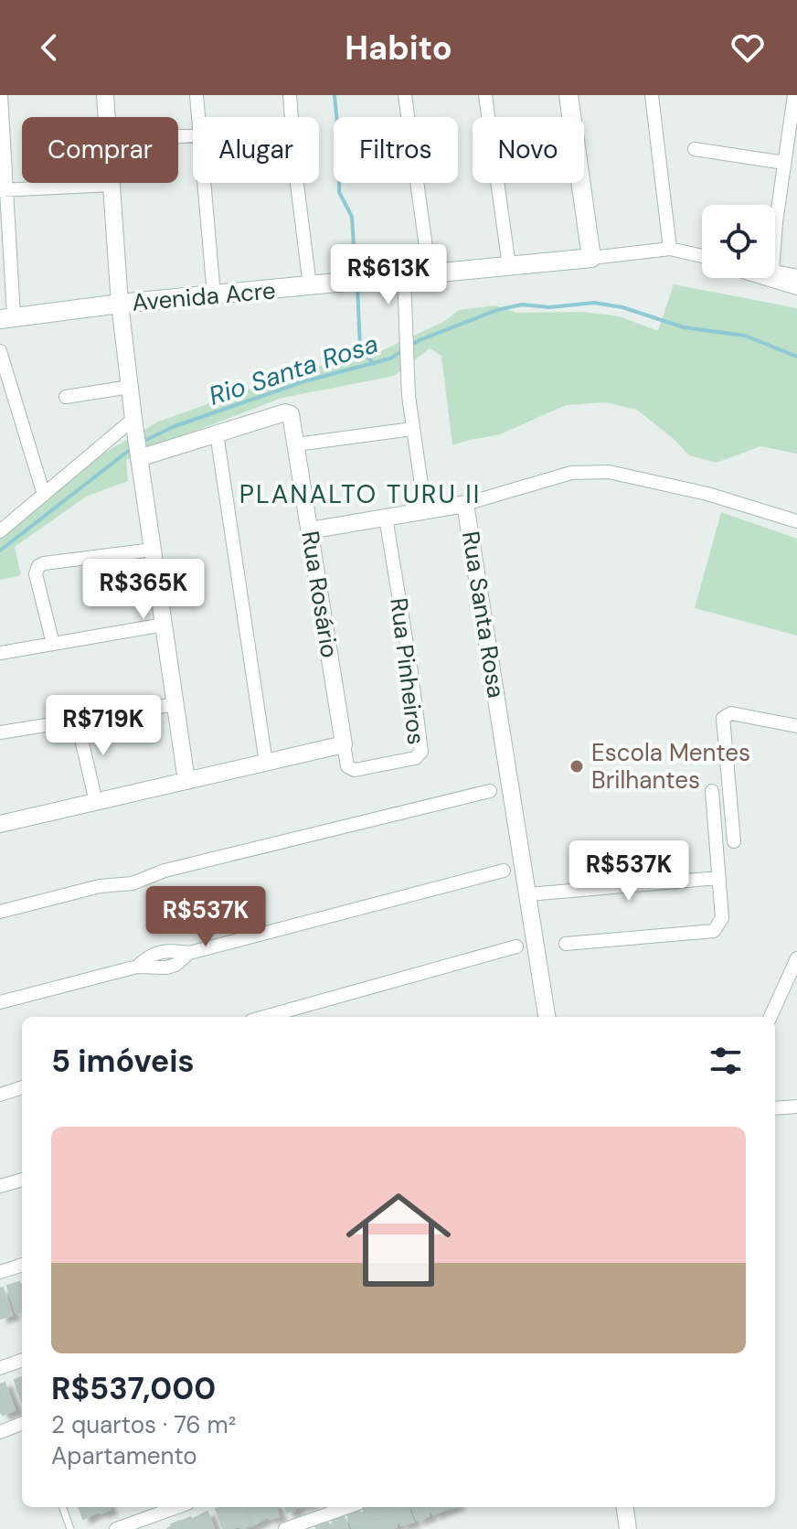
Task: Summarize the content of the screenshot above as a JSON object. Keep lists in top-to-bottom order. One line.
{"streets":{"main road":["Avenida Acre"],"street":["Rua Rosário","Rua Santa Rosa","Rua Pinheiros"]},"crossings":[["Rua Rosário","Rua Pinheiros"]],"districts":["PLANALTO TURU II"],"water":["Rio Santa Rosa"],"places":["Escola Mentes Brilhantes"],"page":{"header":"Habito","chip":["Comprar","Alugar","Filtros","Novo"],"price":["R$613K","R$365K","R$719K","R$537K","R$537K"],"heading":"5 imóveis","list":[{"name":"R$537,000","note":"2 quartos · 76 m² · Apartamento"}]}}
